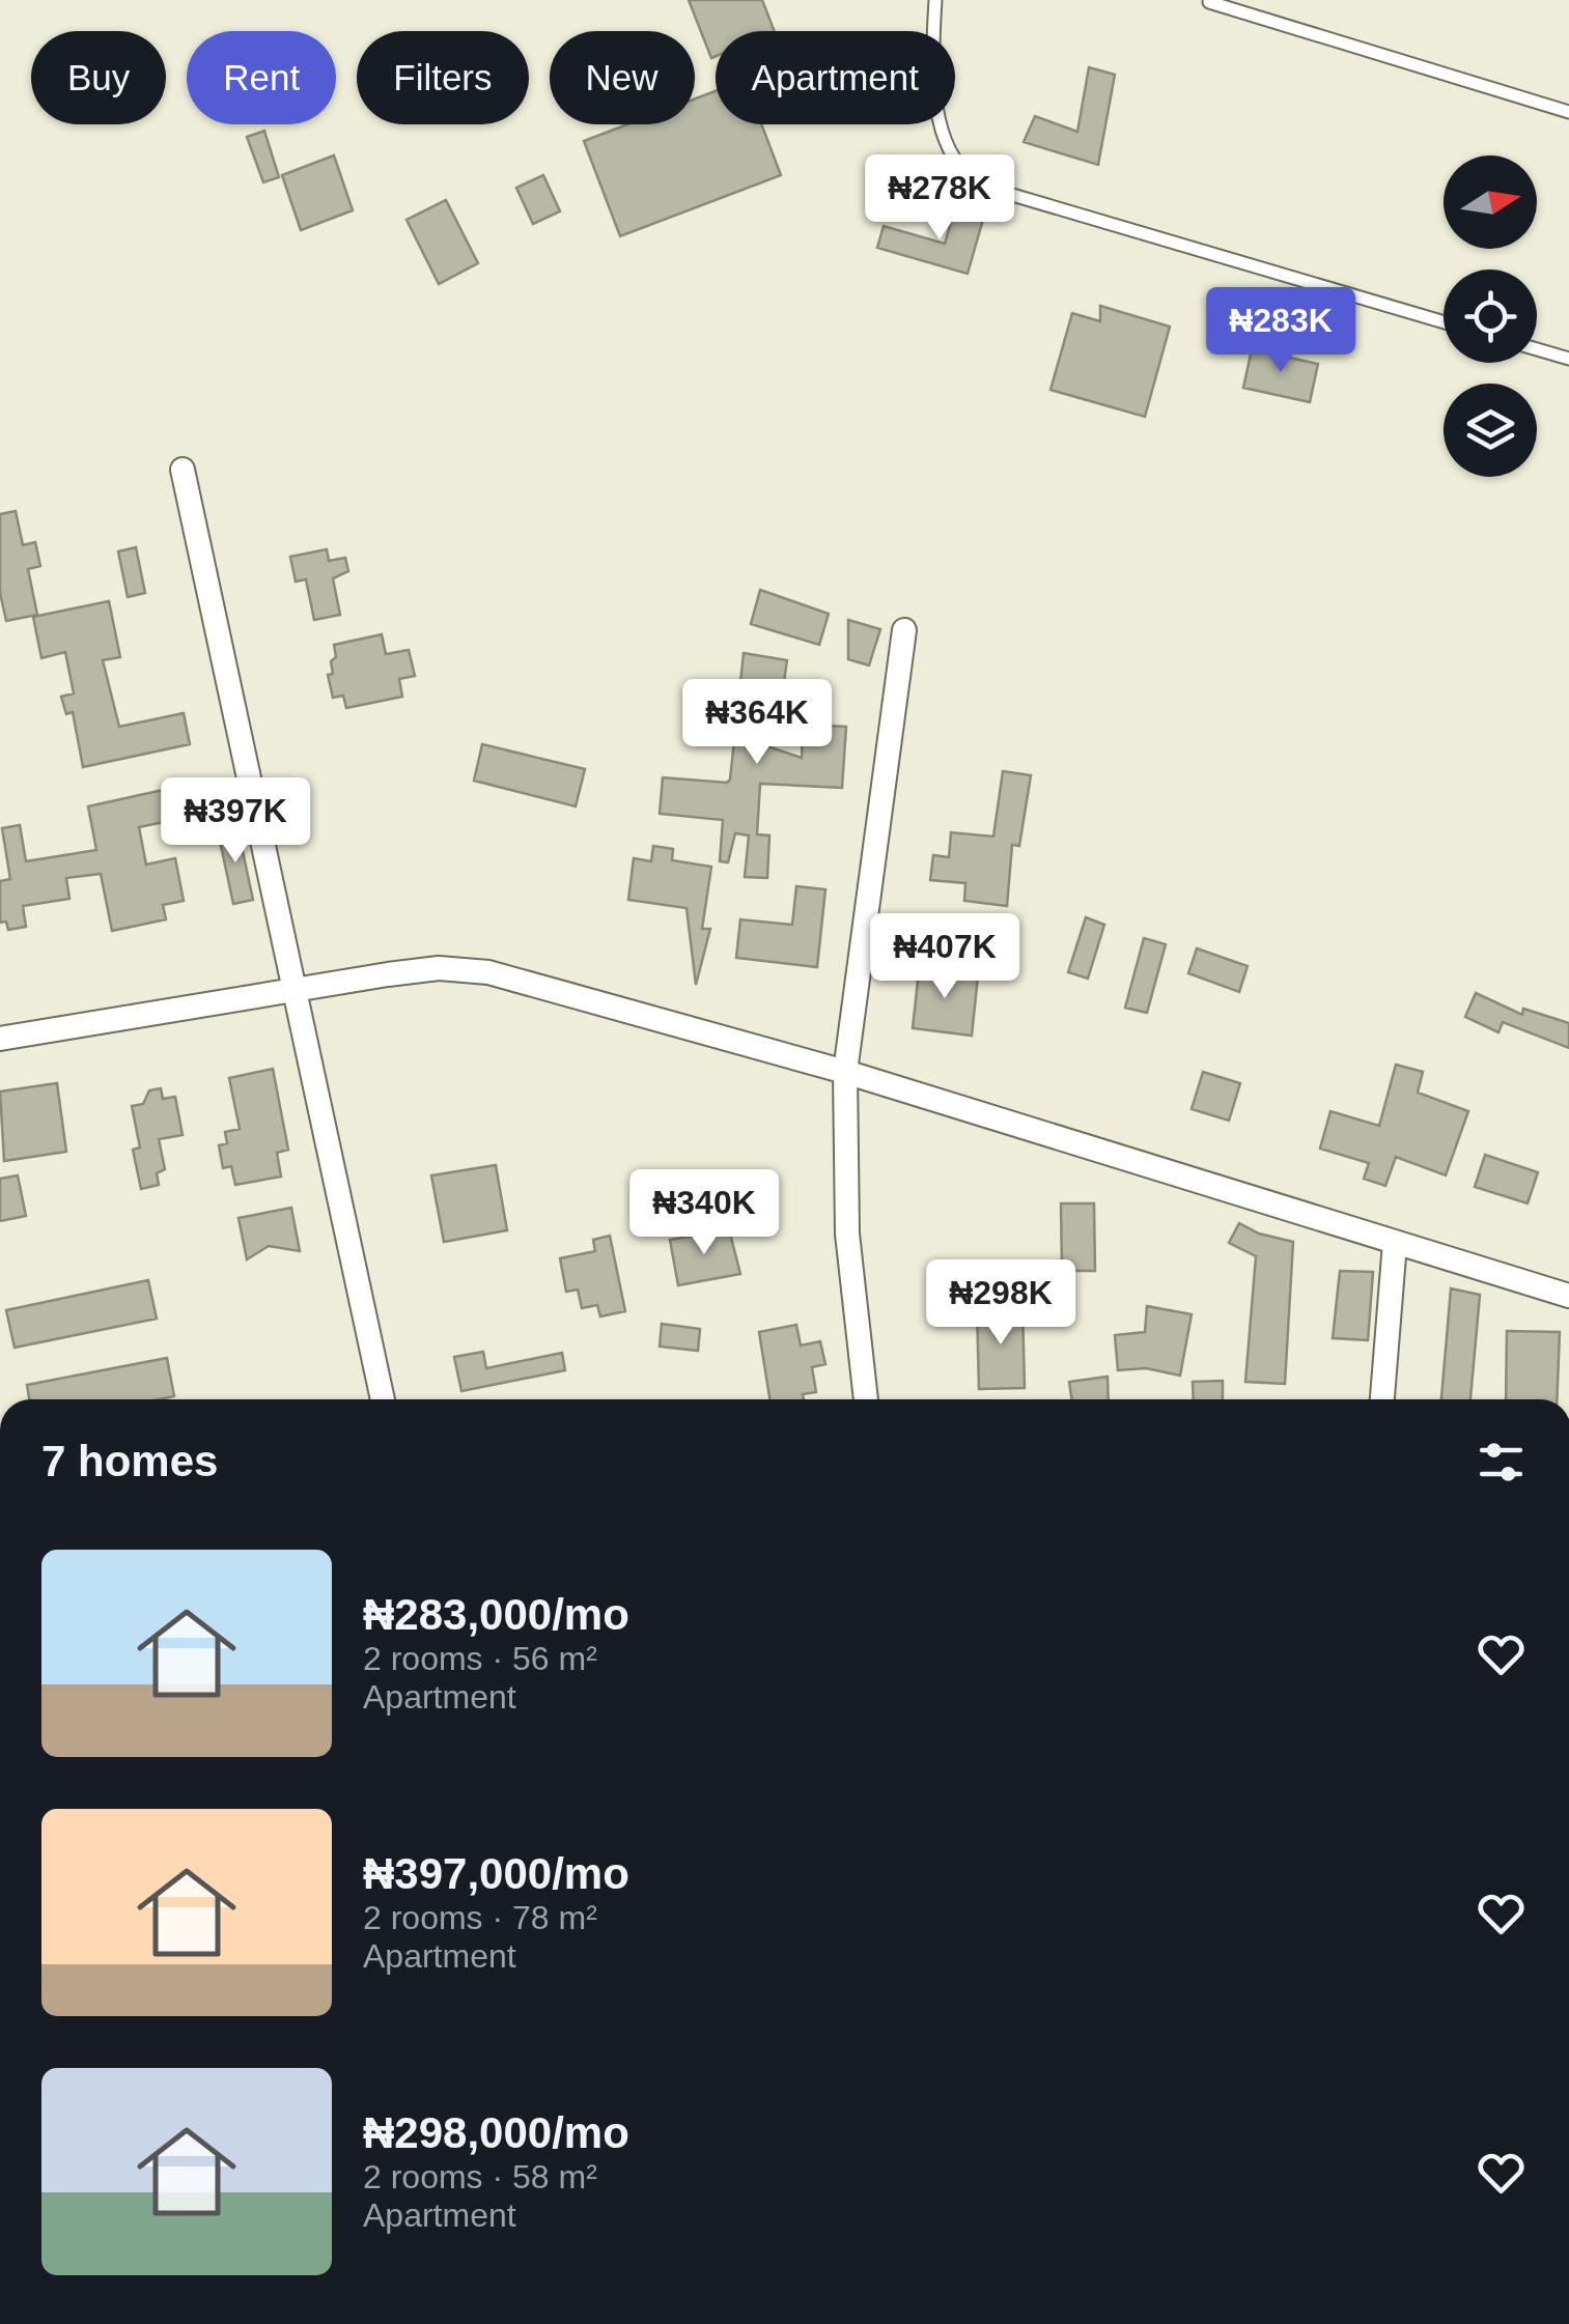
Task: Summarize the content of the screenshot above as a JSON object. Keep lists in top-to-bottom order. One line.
{"north":"right","page":{"chip":["Buy","Rent","Filters","New","Apartment"],"price":["₦278K","₦283K","₦364K","₦397K","₦407K","₦340K","₦298K"],"heading":"7 homes","list":[{"name":"₦283,000/mo","note":"2 rooms · 56 m² · Apartment"},{"name":"₦397,000/mo","note":"2 rooms · 78 m² · Apartment"},{"name":"₦298,000/mo","note":"2 rooms · 58 m² · Apartment"}]}}
